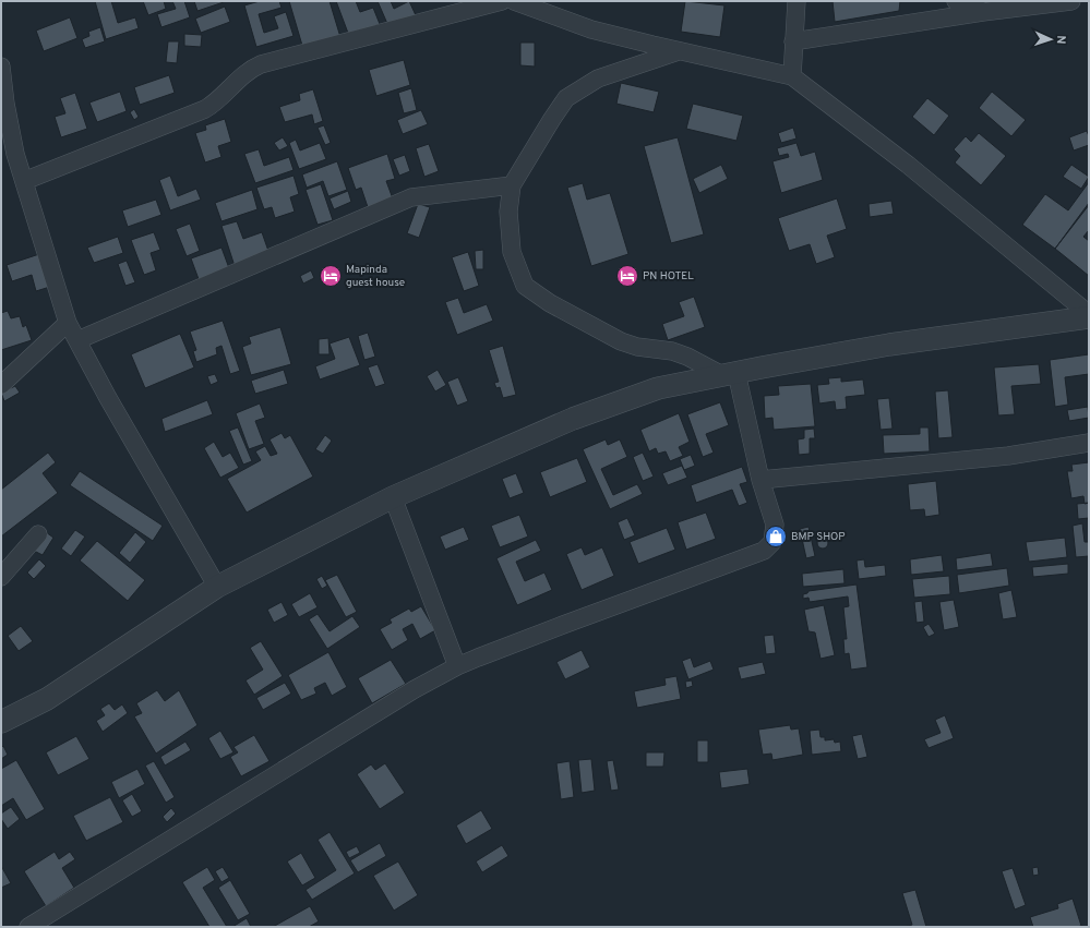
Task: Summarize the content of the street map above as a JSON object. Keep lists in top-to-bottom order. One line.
{"places":{"hotel":["Mapinda guest house","PN HOTEL"],"shop":["BMP SHOP"]},"north":"right"}
